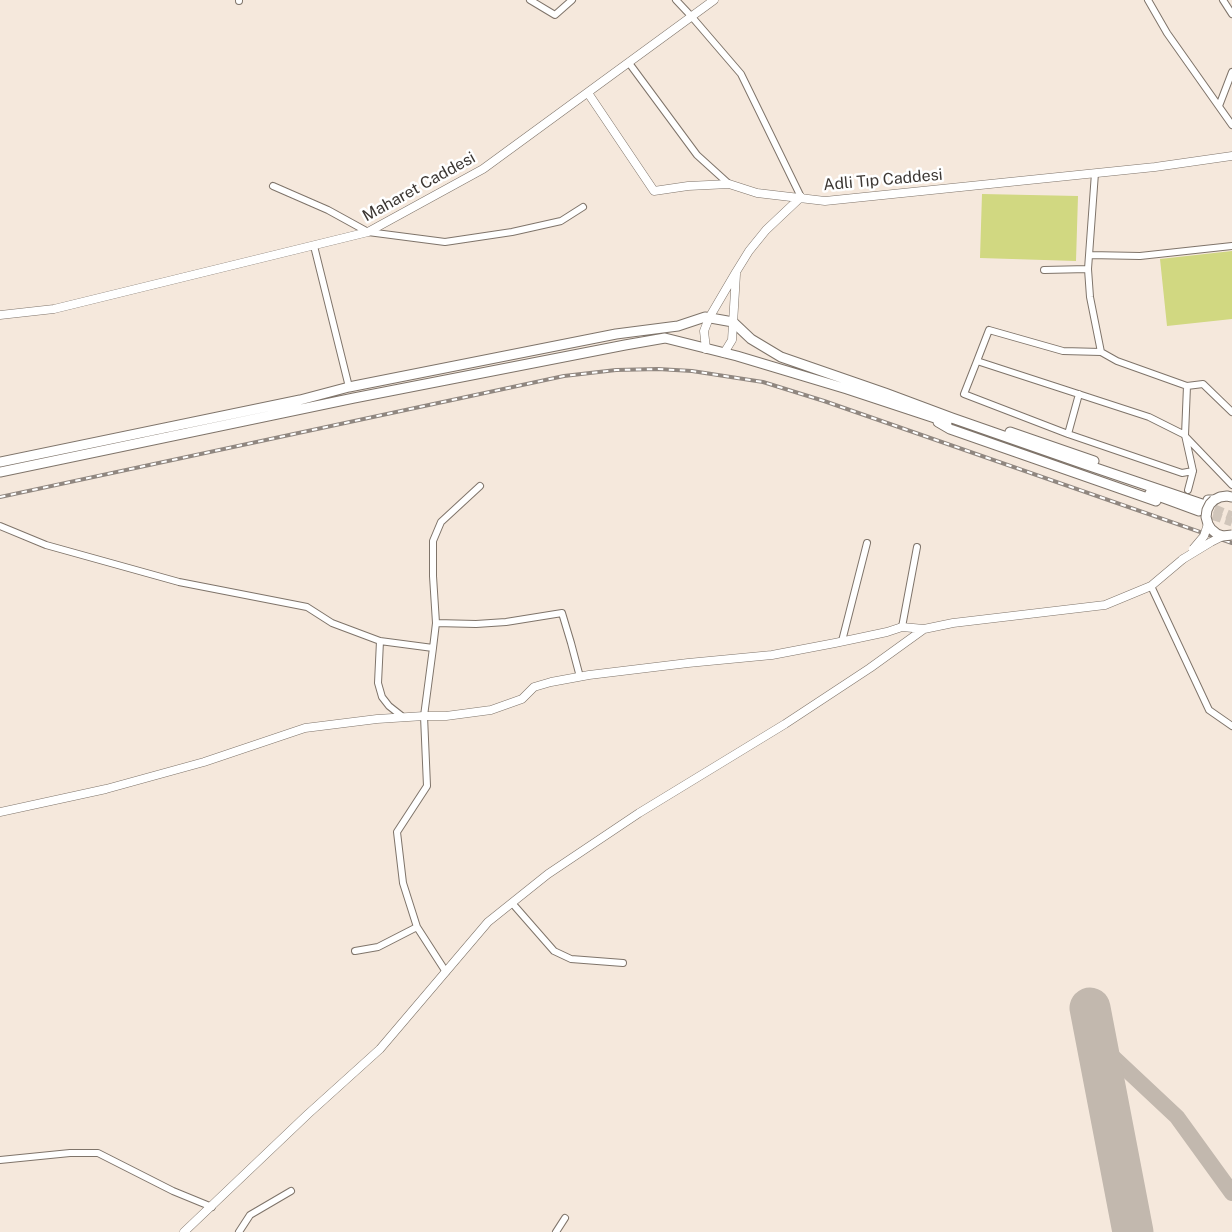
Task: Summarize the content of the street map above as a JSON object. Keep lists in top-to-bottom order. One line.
{"streets":{"street":["Adli Tıp Caddesi","Maharet Caddesi"]},"crossings":[["Adli Tıp Caddesi","Maharet Caddesi"]]}
